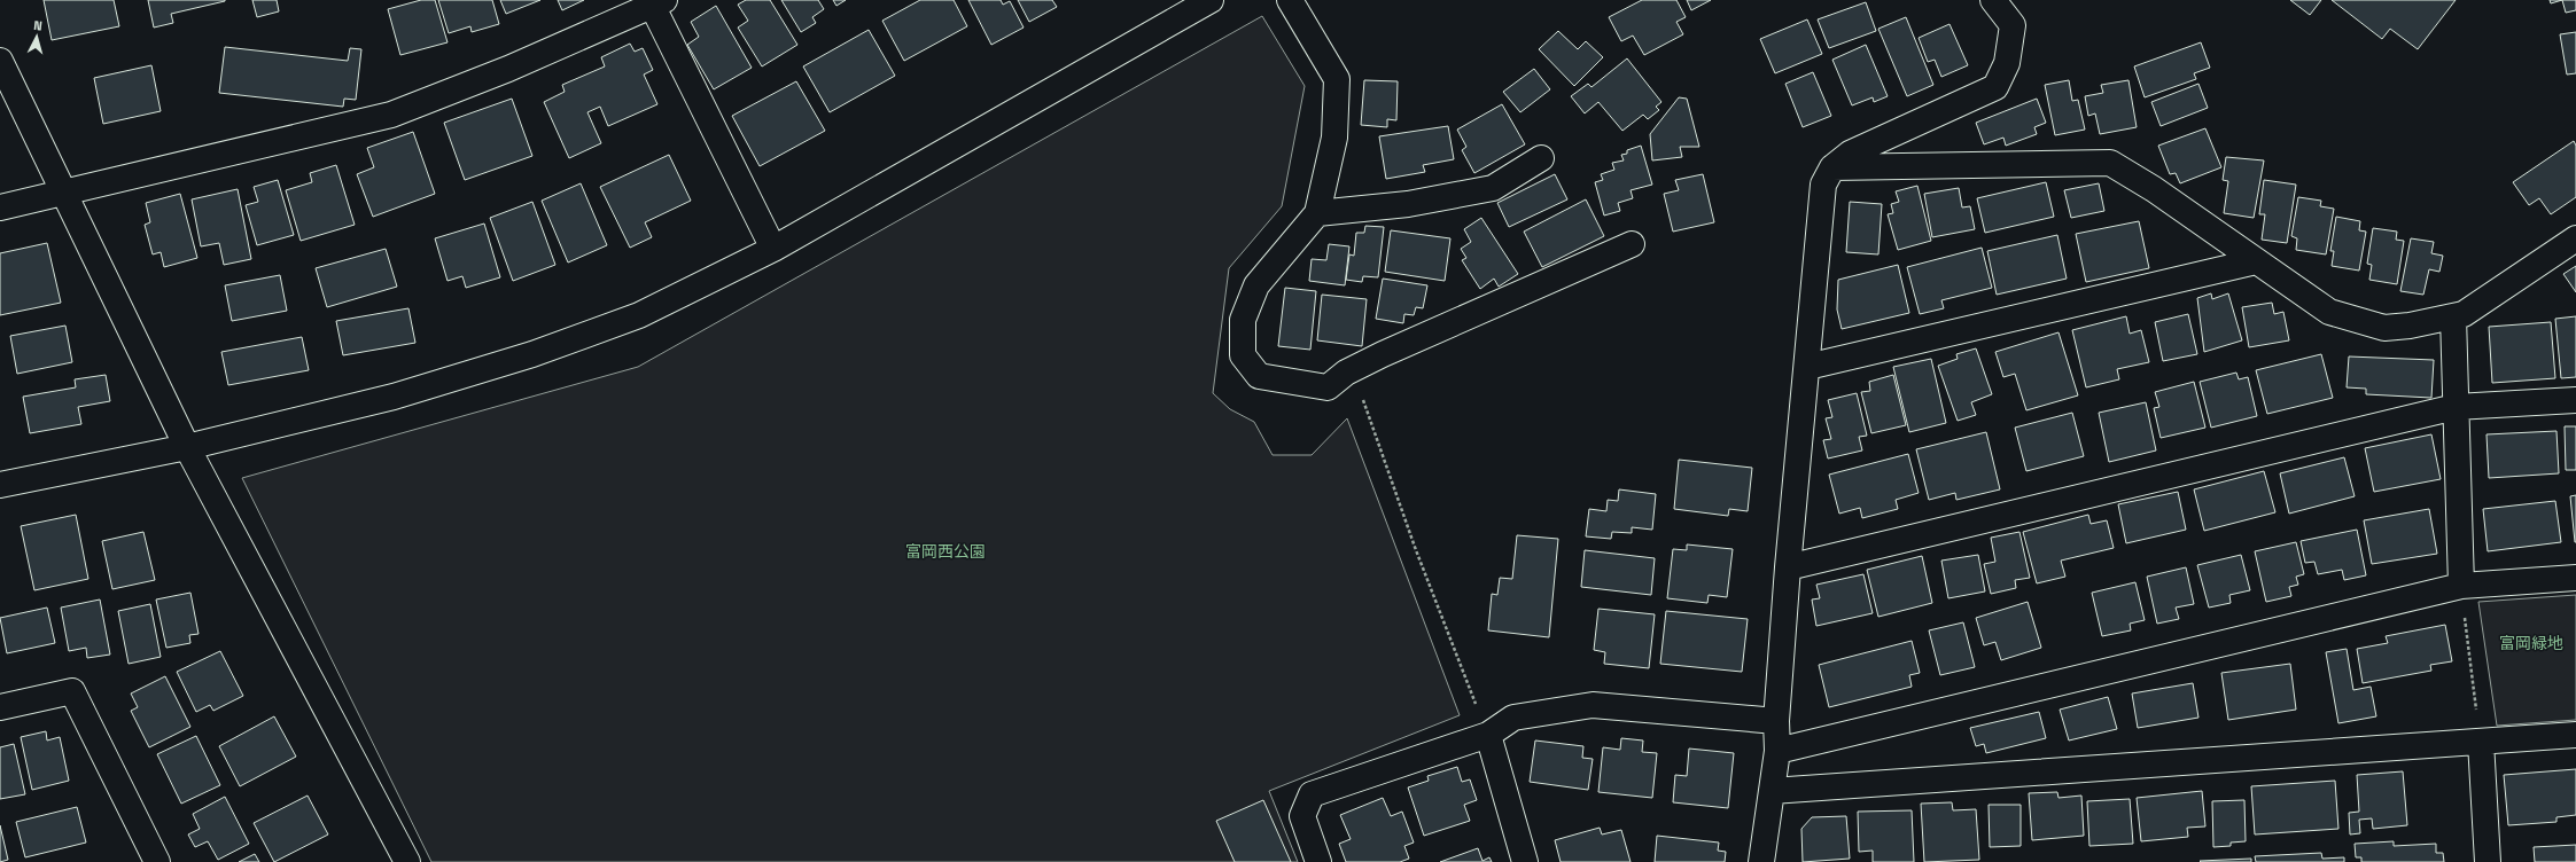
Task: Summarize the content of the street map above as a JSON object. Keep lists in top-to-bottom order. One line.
{"parks":["富岡西公園","富岡緑地"],"north":"top"}
